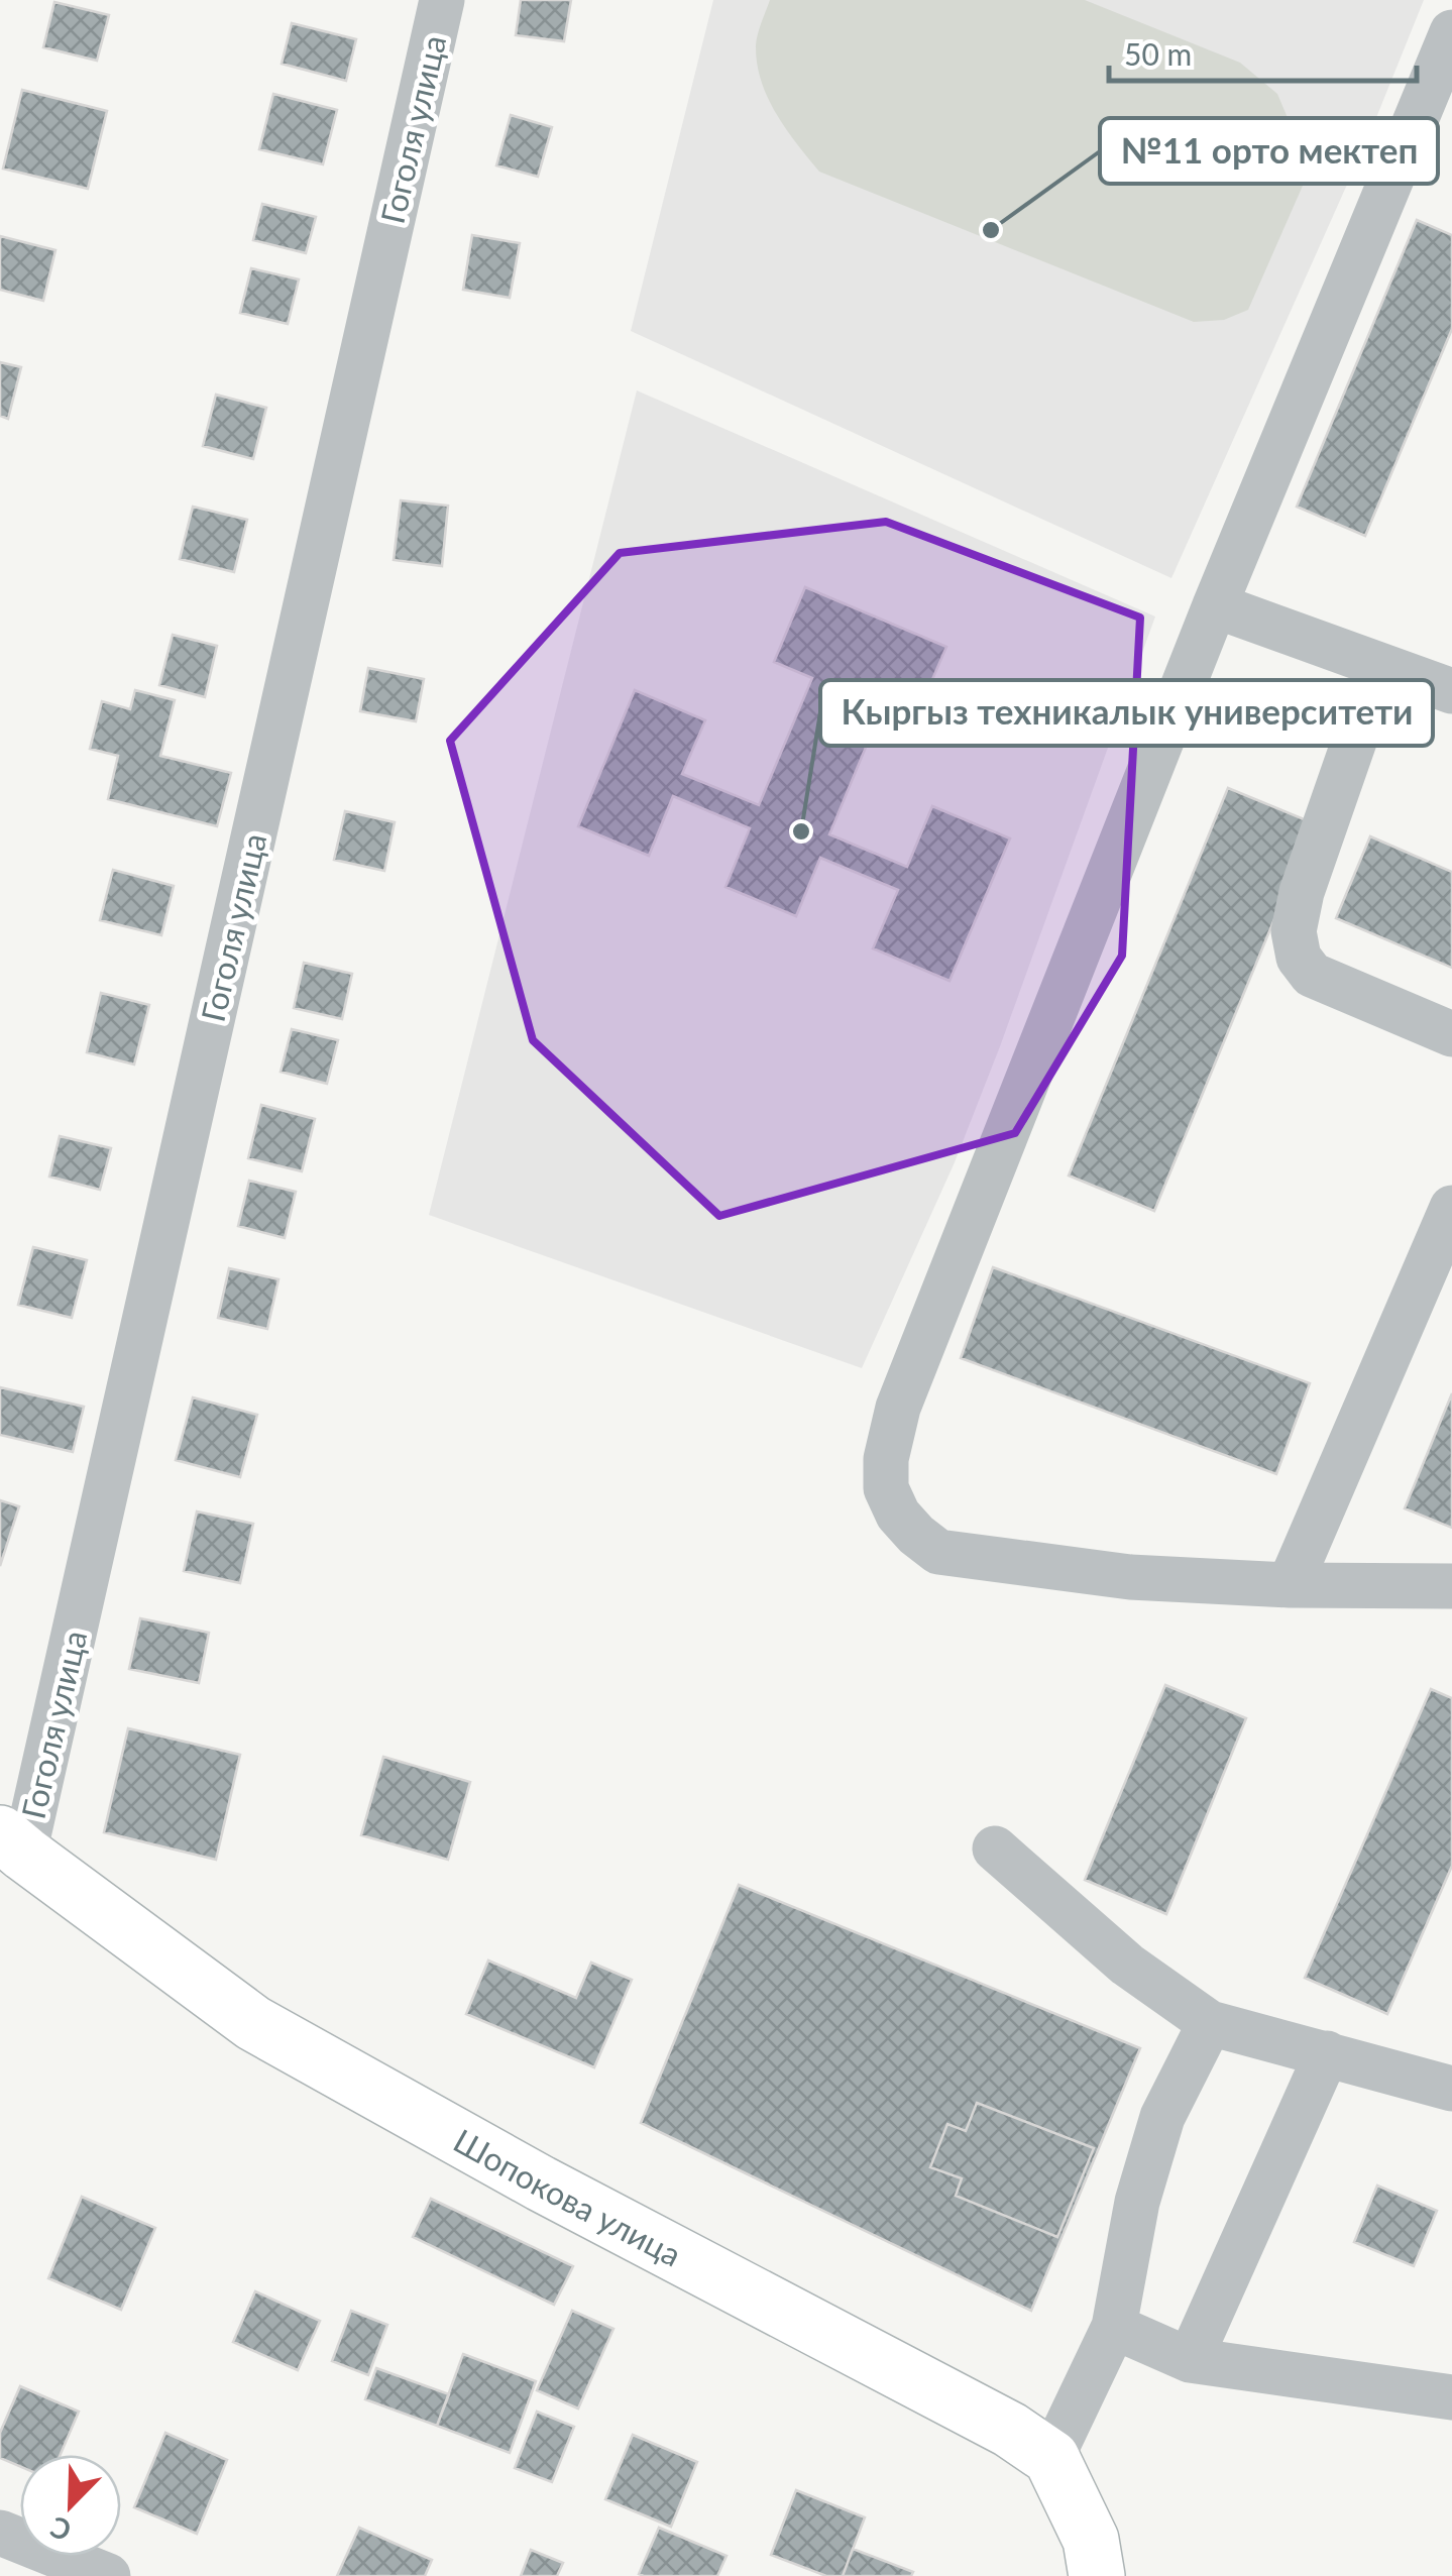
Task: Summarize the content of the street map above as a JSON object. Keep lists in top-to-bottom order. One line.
{"streets":{"street":["Гоголя улица","Шопокова улица"]},"crossings":[["Гоголя улица","Шопокова улица"]],"places":["№11 орто мектеп","Кыргыз техникалык университети"],"scale_bar":"50 m","north":"bottom left"}
